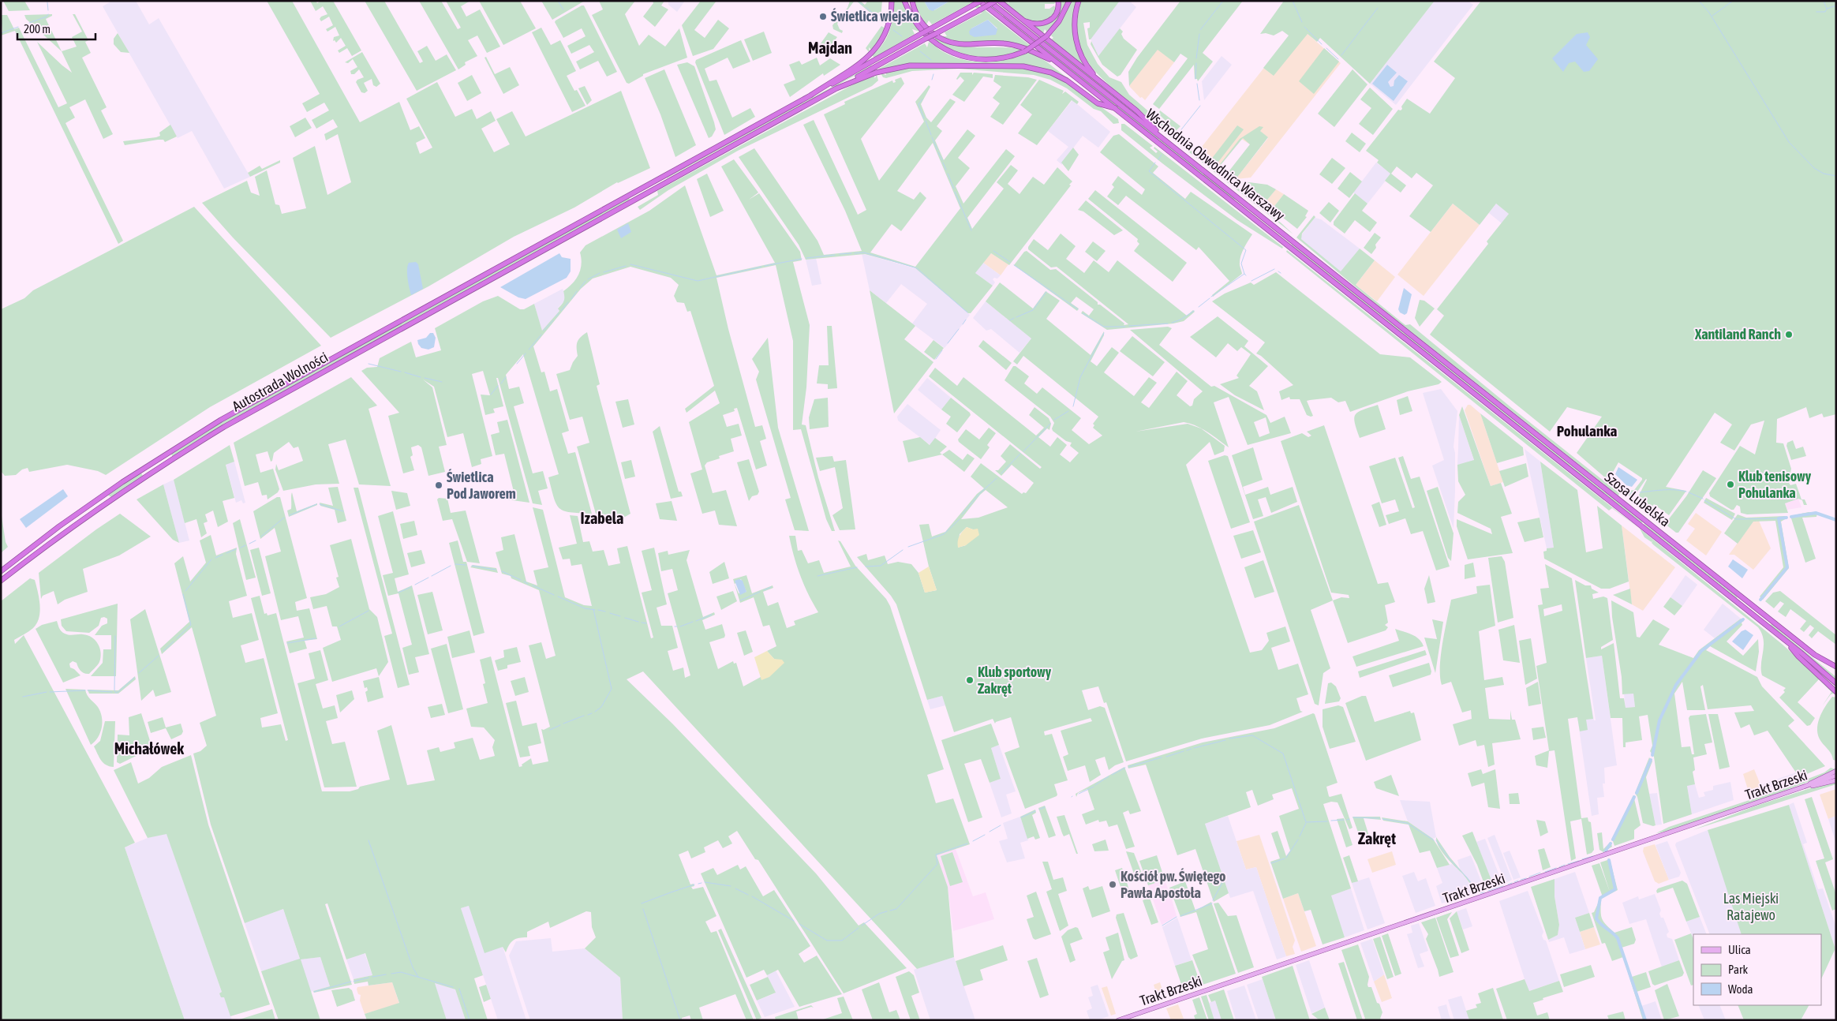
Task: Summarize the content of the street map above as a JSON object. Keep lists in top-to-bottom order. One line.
{"streets":{"highway":["Wschodnia Obwodnica Warszawy","Autostrada Wolności","Szosa Lubelska"],"main road":["Trakt Brzeski"]},"crossings":[["Wschodnia Obwodnica Warszawy","Szosa Lubelska"]],"districts":["Majdan","Pohulanka","Izabela","Michałówek","Zakręt"],"parks":["Las Miejski Ratajewo"],"places":["Świetlica wiejska","Xantiland Ranch","Klub tenisowy Pohulanka","Świetlica Pod Jaworem","Klub sportowy Zakręt","Kościół pw. Świętego Pawła Apostoła"],"legend":["Ulica","Park","Woda"],"scale_bar":"200 m"}
